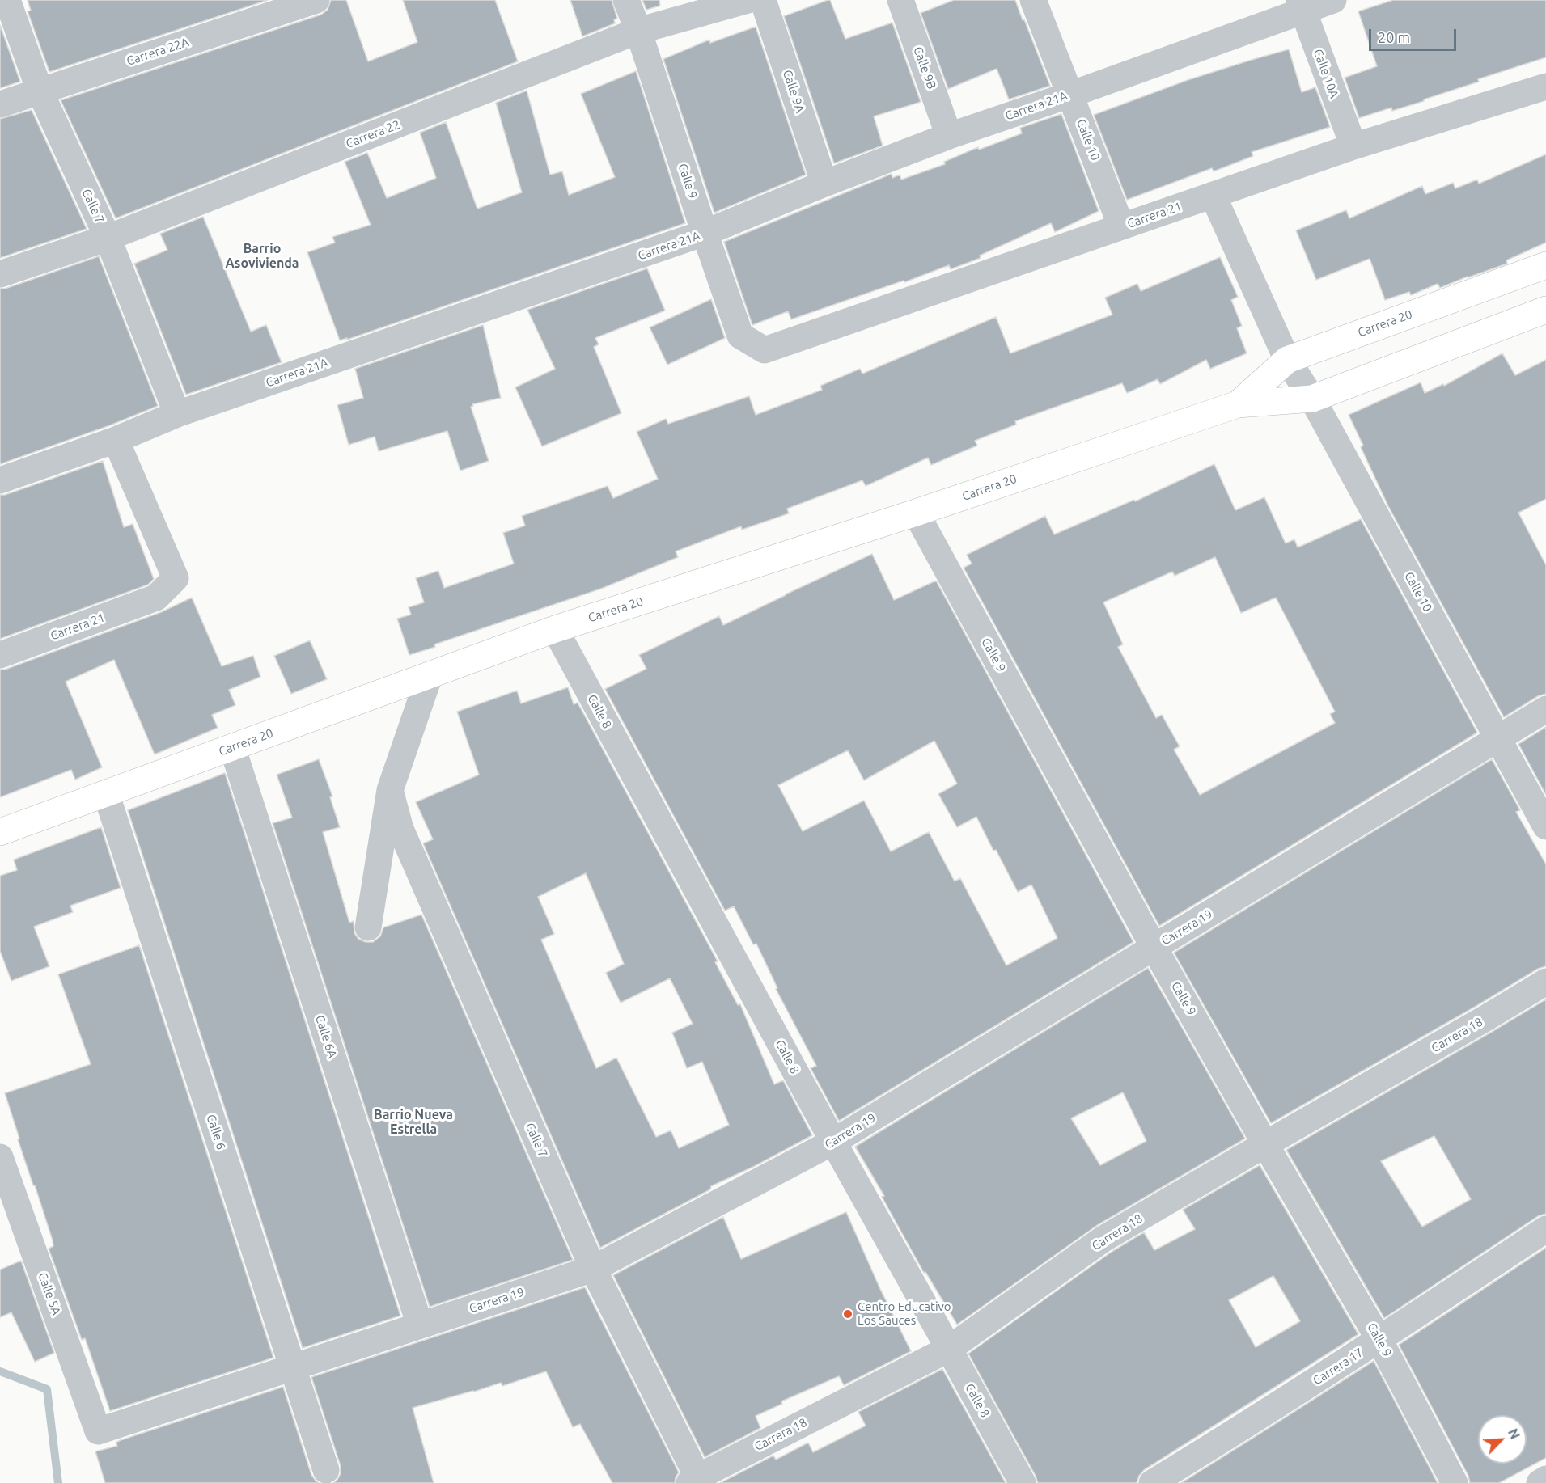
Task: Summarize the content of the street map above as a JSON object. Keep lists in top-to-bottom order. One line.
{"streets":{"main road":["Carrera 20"],"street":["Carrera 22A","Calle 9B","Calle 10A","Calle 9A","Carrera 21A","Carrera 22","Calle 10","Calle 9","Calle 7","Carrera 21","Calle 8","Carrera 19","Carrera 18","Calle 6A","Calle 6","Calle 5A","Carrera 17"]},"crossings":[["Carrera 22A","Calle 7"],["Calle 9B","Carrera 21A"],["Calle 10A","Carrera 21A"],["Calle 10A","Carrera 21"],["Calle 9A","Carrera 21A"],["Carrera 21A","Calle 10"],["Carrera 21A","Calle 9"],["Carrera 21A","Calle 7"],["Carrera 21A","Carrera 21"],["Carrera 22","Calle 9"],["Carrera 22","Calle 7"],["Calle 10","Carrera 21"],["Calle 10","Carrera 20"],["Calle 10","Carrera 19"],["Calle 9","Carrera 21"],["Calle 9","Carrera 20"],["Calle 9","Carrera 19"],["Calle 9","Carrera 18"],["Calle 9","Carrera 17"],["Calle 7","Carrera 19"],["Calle 7","Carrera 18"],["Carrera 20","Calle 8"],["Carrera 20","Calle 6A"],["Carrera 20","Calle 6"],["Calle 8","Carrera 19"],["Calle 8","Carrera 18"],["Carrera 19","Calle 6A"],["Carrera 19","Calle 6"],["Carrera 19","Calle 5A"]],"districts":["Barrio Asovivienda","Barrio Nueva Estrella"],"places":["Centro Educativo Los Sauces"],"scale_bar":"20 m","north":"top right"}
